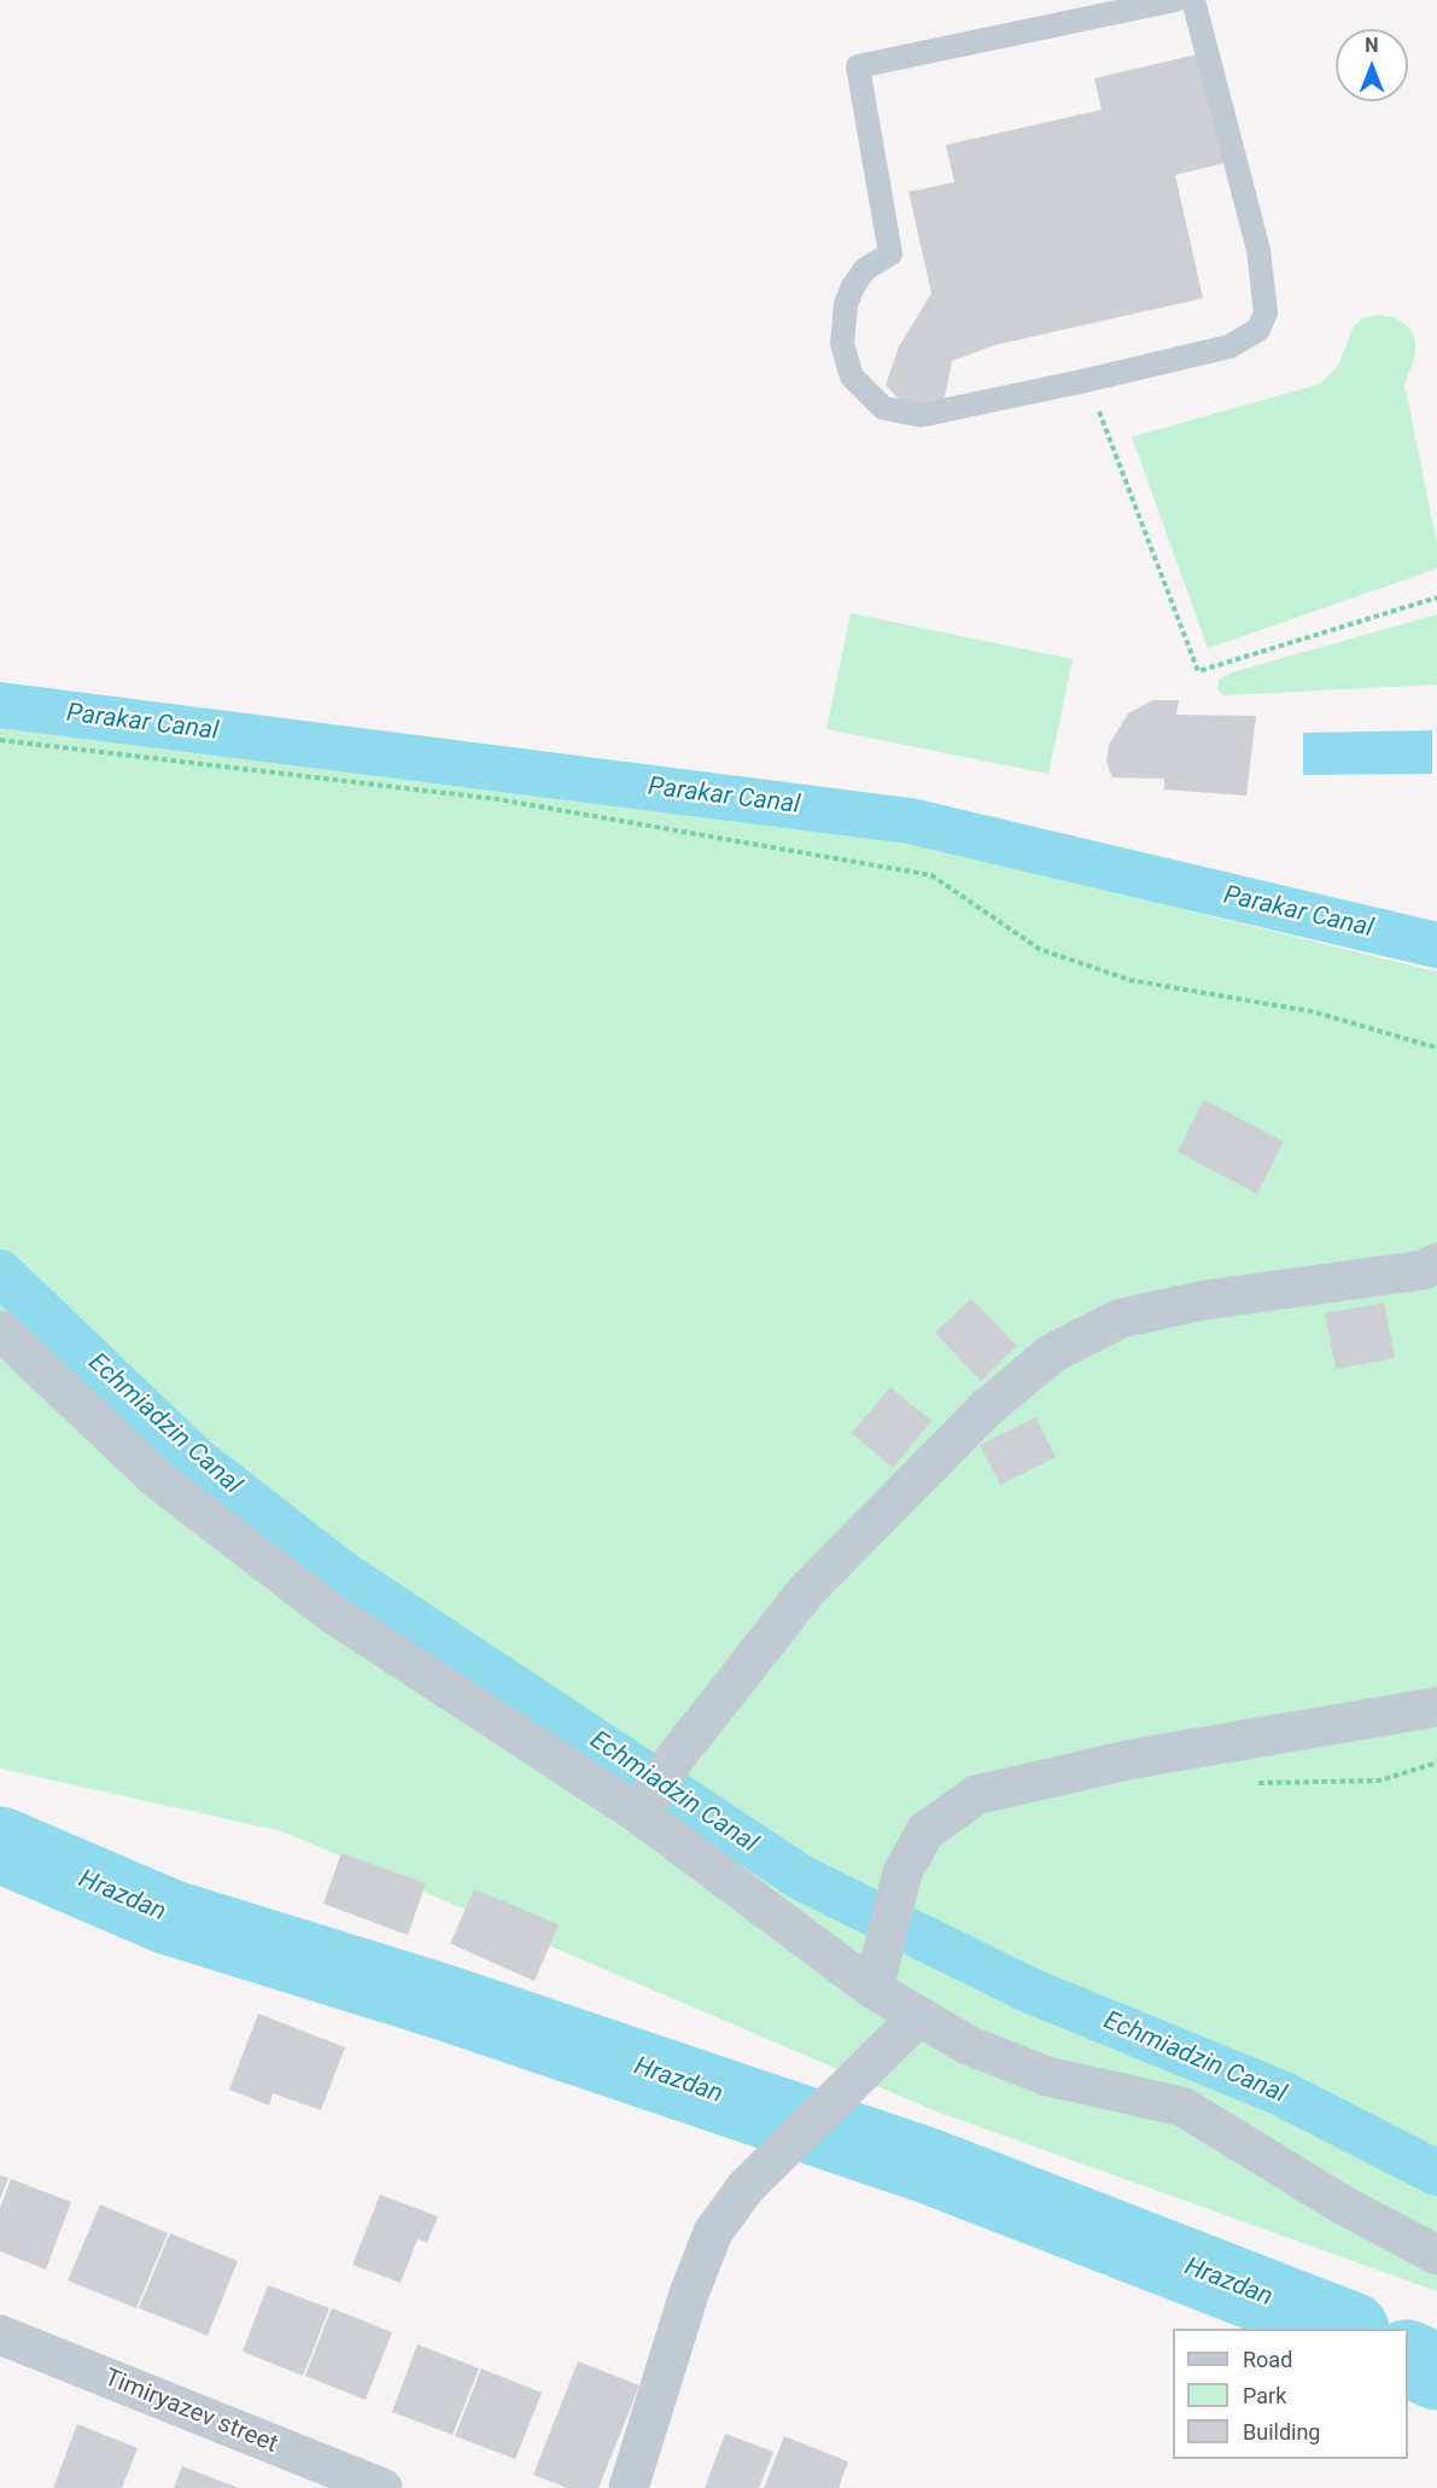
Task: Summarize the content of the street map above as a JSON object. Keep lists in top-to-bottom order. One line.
{"streets":{"street":["Timiryazev street"]},"water":["Parakar Canal","Echmiadzin Canal","Hrazdan"],"legend":["Road","Park","Building"],"north":"top"}
